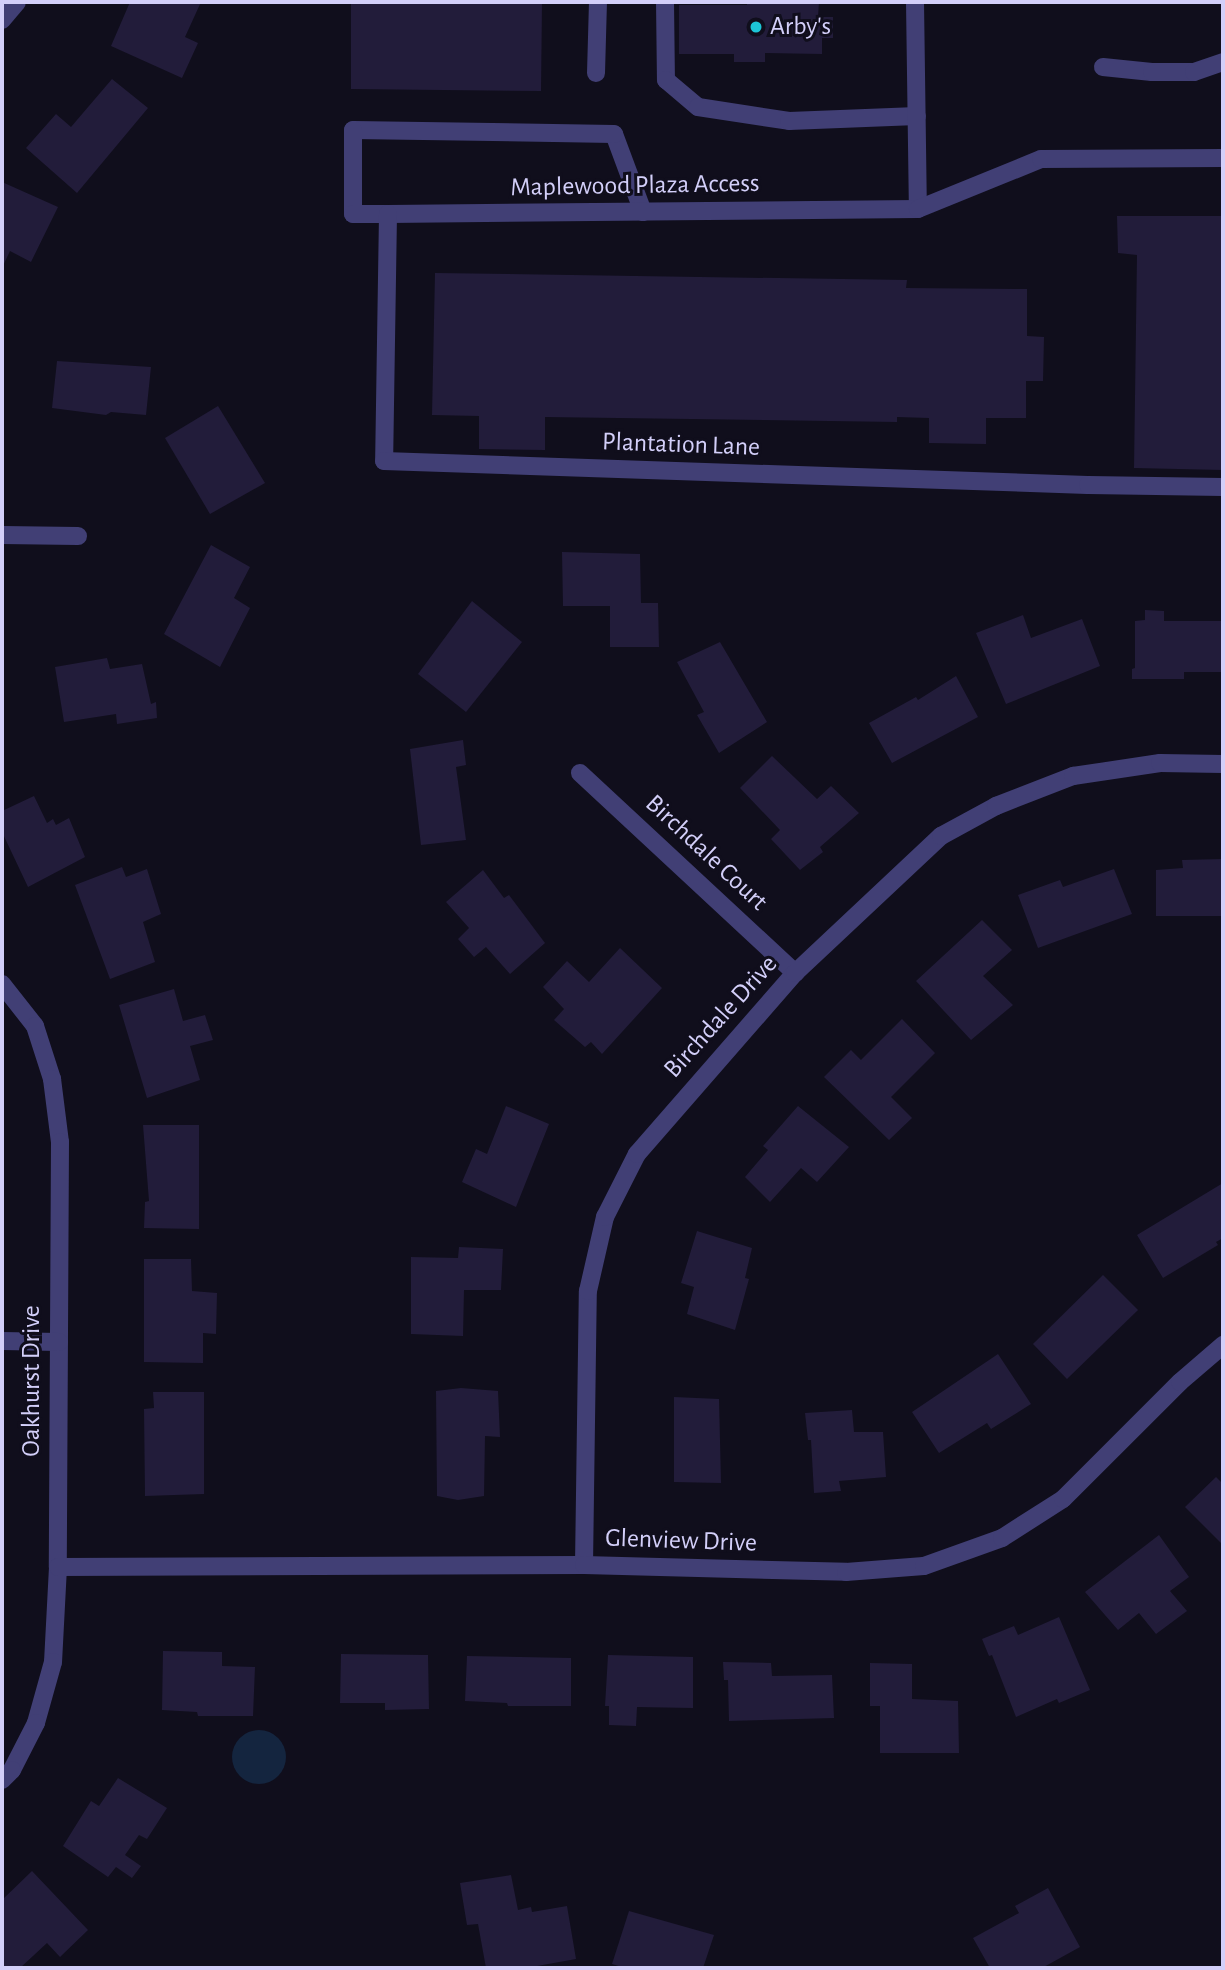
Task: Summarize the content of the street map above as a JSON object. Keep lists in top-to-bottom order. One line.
{"streets":{"street":["Maplewood Plaza Access","Plantation Lane","Birchdale Court","Birchdale Drive","Oakhurst Drive","Glenview Drive"]},"crossings":[["Maplewood Plaza Access","Plantation Lane"],["Birchdale Court","Birchdale Drive"],["Birchdale Drive","Glenview Drive"],["Oakhurst Drive","Glenview Drive"]],"places":["Arby's"]}
